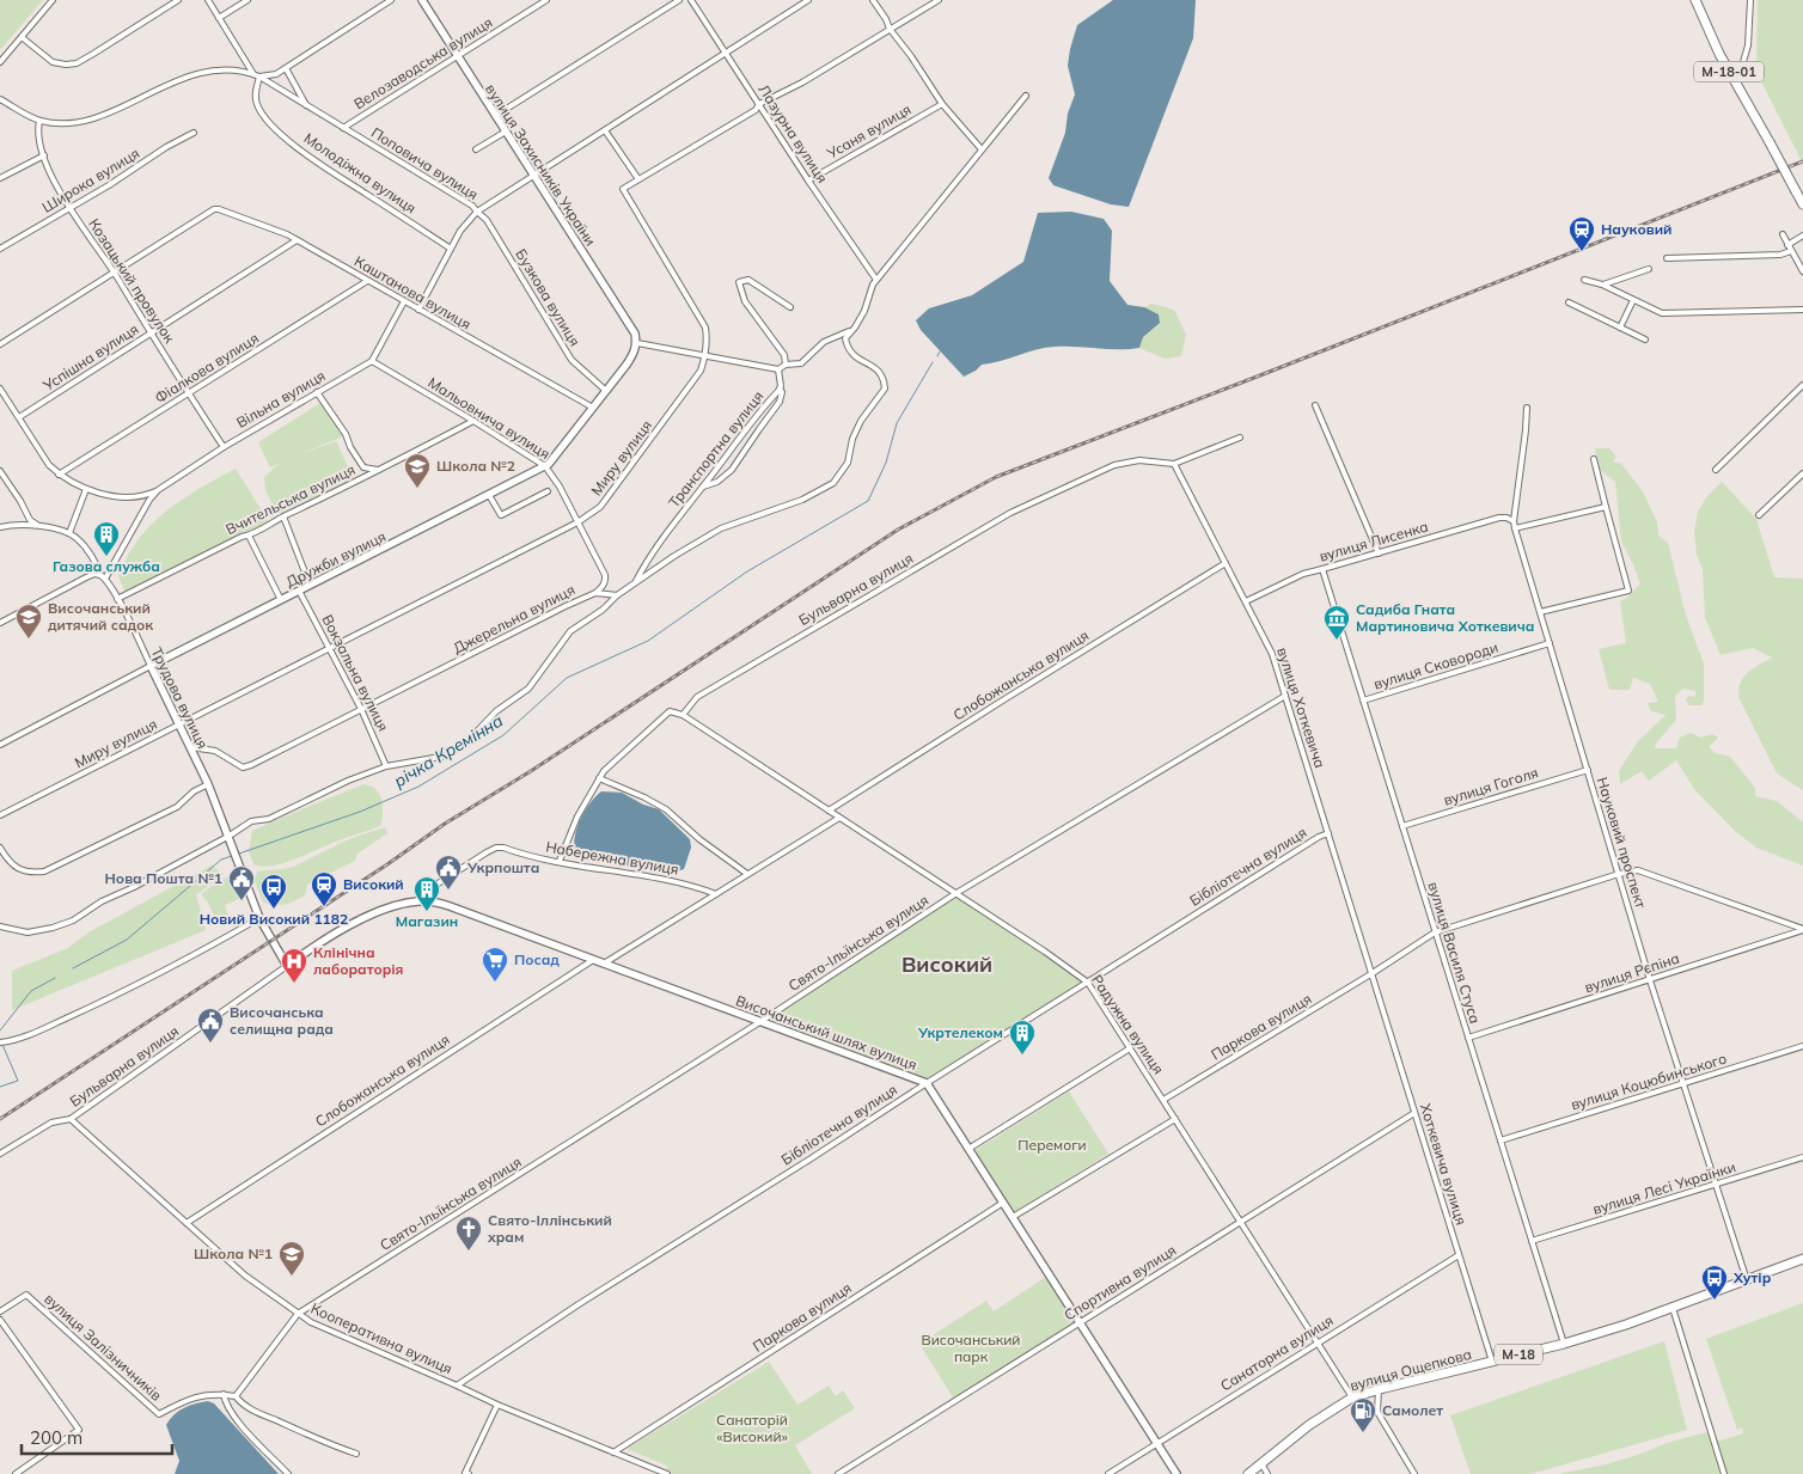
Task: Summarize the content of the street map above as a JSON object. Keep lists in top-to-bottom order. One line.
{"streets":{"highway":["М-18-01","М-18","вулиця Ощепкова"],"street":["Велозаводська вулиця","Усаня вулиця","Лазурна вулиця","Поповича вулиця","вулиця Захисників України","Молодіжна вулиця","Широка вулиця","Козацький провулок","Каштанова вулиця","Бузкова вулиця","Успішна вулиця","Фіалкова вулиця","Вільна вулиця","Мальовнича вулиця","Транспортна вулиця","Миру вулиця","Вчительська вулиця","вулиця Лисенка","Дружби вулиця","Бульварна вулиця","Джерельна вулиця","вулиця Сковороди","Вокзальна вулиця","Слобожанська вулиця","Трудова вулиця","вулиця Хоткевича","вулиця Гоголя","Науковий проспект","Набережна вулиця","Бібліотечна вулиця","Свято-Ільїнська вулиця","вулиця Василя Стуса","вулиця Рєпіна","Радужна вулиця","Паркова вулиця","Височанський шлях вулиця","вулиця Коцюбинського","Хоткевича вулиця","вулиця Лесі Українки","Спортивна вулиця","Кооперативна вулиця","вулиця Залізничників","Санаторна вулиця"]},"crossings":[["Велозаводська вулиця","Поповича вулиця"],["Велозаводська вулиця","вулиця Захисників України"],["Усаня вулиця","Лазурна вулиця"],["Лазурна вулиця","Поповича вулиця"],["Поповича вулиця","вулиця Захисників України"],["Поповича вулиця","Молодіжна вулиця"],["Поповича вулиця","Козацький провулок"],["Поповича вулиця","Бузкова вулиця"],["вулиця Захисників України","Дружби вулиця"],["Широка вулиця","Козацький провулок"],["Козацький провулок","Каштанова вулиця"],["Козацький провулок","Успішна вулиця"],["Козацький провулок","Фіалкова вулиця"],["Козацький провулок","Вільна вулиця"],["Каштанова вулиця","Успішна вулиця"],["Каштанова вулиця","Фіалкова вулиця"],["Каштанова вулиця","Дружби вулиця"],["Бузкова вулиця","Дружби вулиця"],["Вільна вулиця","Мальовнича вулиця"],["Вільна вулиця","Трудова вулиця"],["Мальовнича вулиця","Миру вулиця"],["Мальовнича вулиця","Вчительська вулиця"],["Мальовнича вулиця","Дружби вулиця"],["Мальовнича вулиця","Джерельна вулиця"],["Миру вулиця","Вокзальна вулиця"],["Миру вулиця","Трудова вулиця"],["Вчительська вулиця","Трудова вулиця"],["вулиця Лисенка","вулиця Хоткевича"],["вулиця Лисенка","Науковий проспект"],["вулиця Лисенка","вулиця Василя Стуса"],["Дружби вулиця","Вокзальна вулиця"],["Дружби вулиця","Трудова вулиця"],["Бульварна вулиця","Трудова вулиця"],["Бульварна вулиця","вулиця Хоткевича"],["Бульварна вулиця","Набережна вулиця"],["Бульварна вулиця","Радужна вулиця"],["Бульварна вулиця","Височанський шлях вулиця"],["Бульварна вулиця","Кооперативна вулиця"],["Джерельна вулиця","Вокзальна вулиця"],["Джерельна вулиця","Трудова вулиця"],["вулиця Сковороди","Науковий проспект"],["вулиця Сковороди","вулиця Василя Стуса"],["Слобожанська вулиця","вулиця Хоткевича"],["Слобожанська вулиця","Радужна вулиця"],["Слобожанська вулиця","Височанський шлях вулиця"],["Слобожанська вулиця","Кооперативна вулиця"],["вулиця Хоткевича","Бібліотечна вулиця"],["вулиця Хоткевича","Свято-Ільїнська вулиця"],["вулиця Хоткевича","Паркова вулиця"],["вулиця Хоткевича","Хоткевича вулиця"],["вулиця Гоголя","Науковий проспект"],["вулиця Гоголя","вулиця Василя Стуса"],["Науковий проспект","вулиця Рєпіна"],["Науковий проспект","Паркова вулиця"],["Науковий проспект","вулиця Коцюбинського"],["Науковий проспект","вулиця Лесі Українки"],["Науковий проспект","вулиця Ощепкова"],["Бібліотечна вулиця","Радужна вулиця"],["Бібліотечна вулиця","Височанський шлях вулиця"],["Бібліотечна вулиця","Кооперативна вулиця"],["Свято-Ільїнська вулиця","Радужна вулиця"],["Свято-Ільїнська вулиця","Височанський шлях вулиця"],["Свято-Ільїнська вулиця","Кооперативна вулиця"],["вулиця Василя Стуса","вулиця Рєпіна"],["вулиця Василя Стуса","Паркова вулиця"],["вулиця Василя Стуса","вулиця Коцюбинського"],["вулиця Василя Стуса","вулиця Лесі Українки"],["вулиця Василя Стуса","вулиця Ощепкова"],["вулиця Рєпіна","Паркова вулиця"],["Радужна вулиця","Паркова вулиця"],["Радужна вулиця","Спортивна вулиця"],["Радужна вулиця","Санаторна вулиця"],["Радужна вулиця","вулиця Ощепкова"],["Паркова вулиця","Височанський шлях вулиця"],["Паркова вулиця","Хоткевича вулиця"],["Паркова вулиця","Кооперативна вулиця"],["Височанський шлях вулиця","Спортивна вулиця"],["Височанський шлях вулиця","Санаторна вулиця"],["Хоткевича вулиця","Спортивна вулиця"],["Хоткевича вулиця","Санаторна вулиця"],["Хоткевича вулиця","вулиця Ощепкова"]],"districts":["Високий"],"water":["річка Кремінна"],"parks":["Перемоги","Височанський парк","Санаторій «Високий»"],"places":{"station":["Науковий","Високий"],"school or university":["Школа №2","Височанський дитячий садок","Школа №1"],"building":["Газова служба","Магазин","Укртелеком"],"museum":["Садиба Гната Мартиновича Хоткевича"],"public building":["Укрпошта","Нова Пошта №1","Височанська селищна рада"],"bus stop":["Новий Високий 1182","Хутір"],"supermarket":["Посад"],"hospital":["Клінічна лабораторія"],"church":["Свято-Іллінський храм"],"fuel station":["Самолет"]},"scale_bar":"200 m"}
